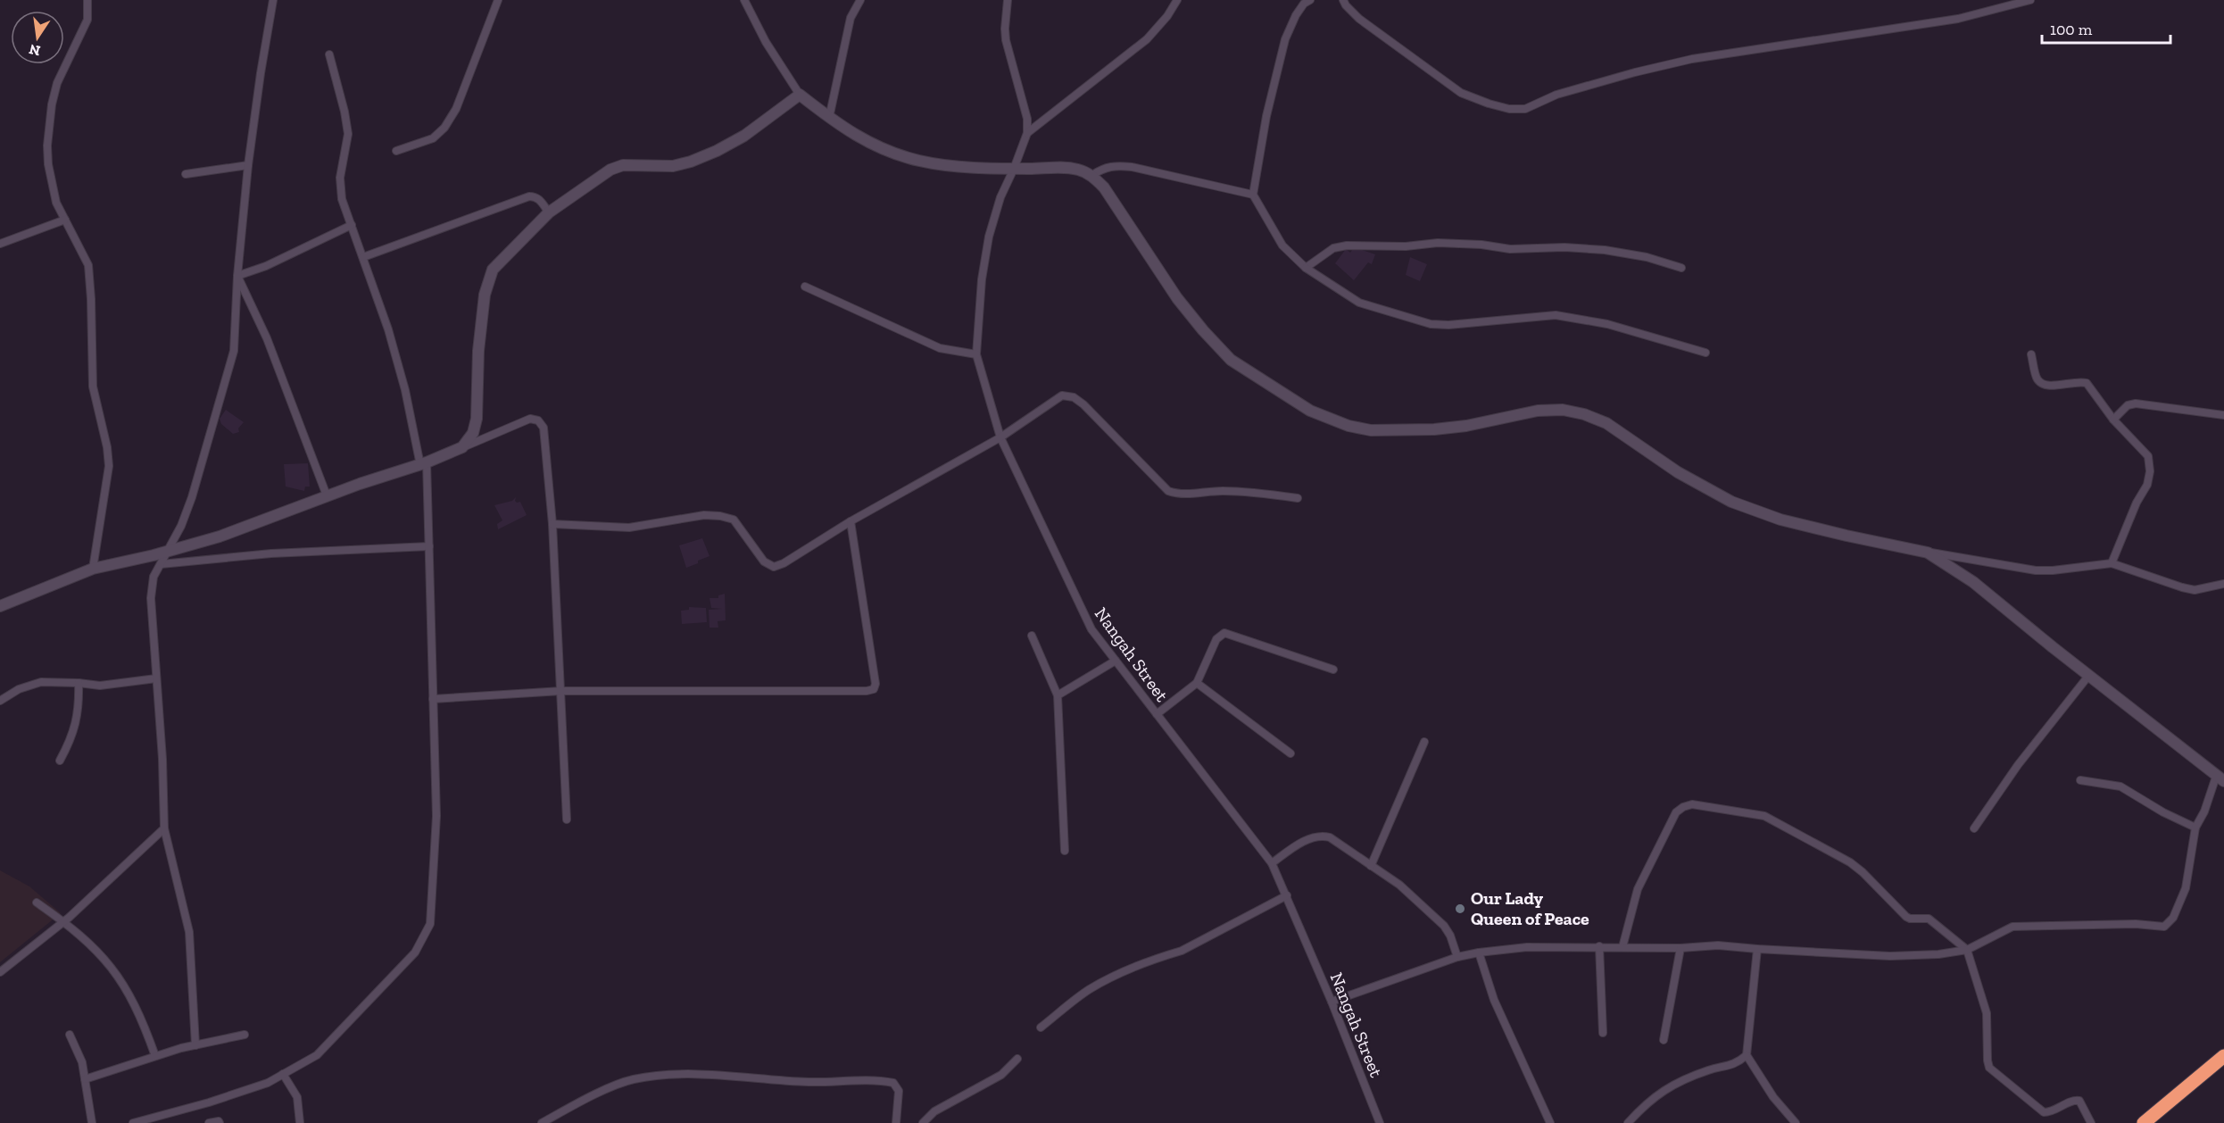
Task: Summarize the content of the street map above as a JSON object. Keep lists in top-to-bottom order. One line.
{"streets":{"street":["Nangah Street"]},"places":["Our Lady Queen of Peace"],"scale_bar":"100 m","north":"bottom"}
